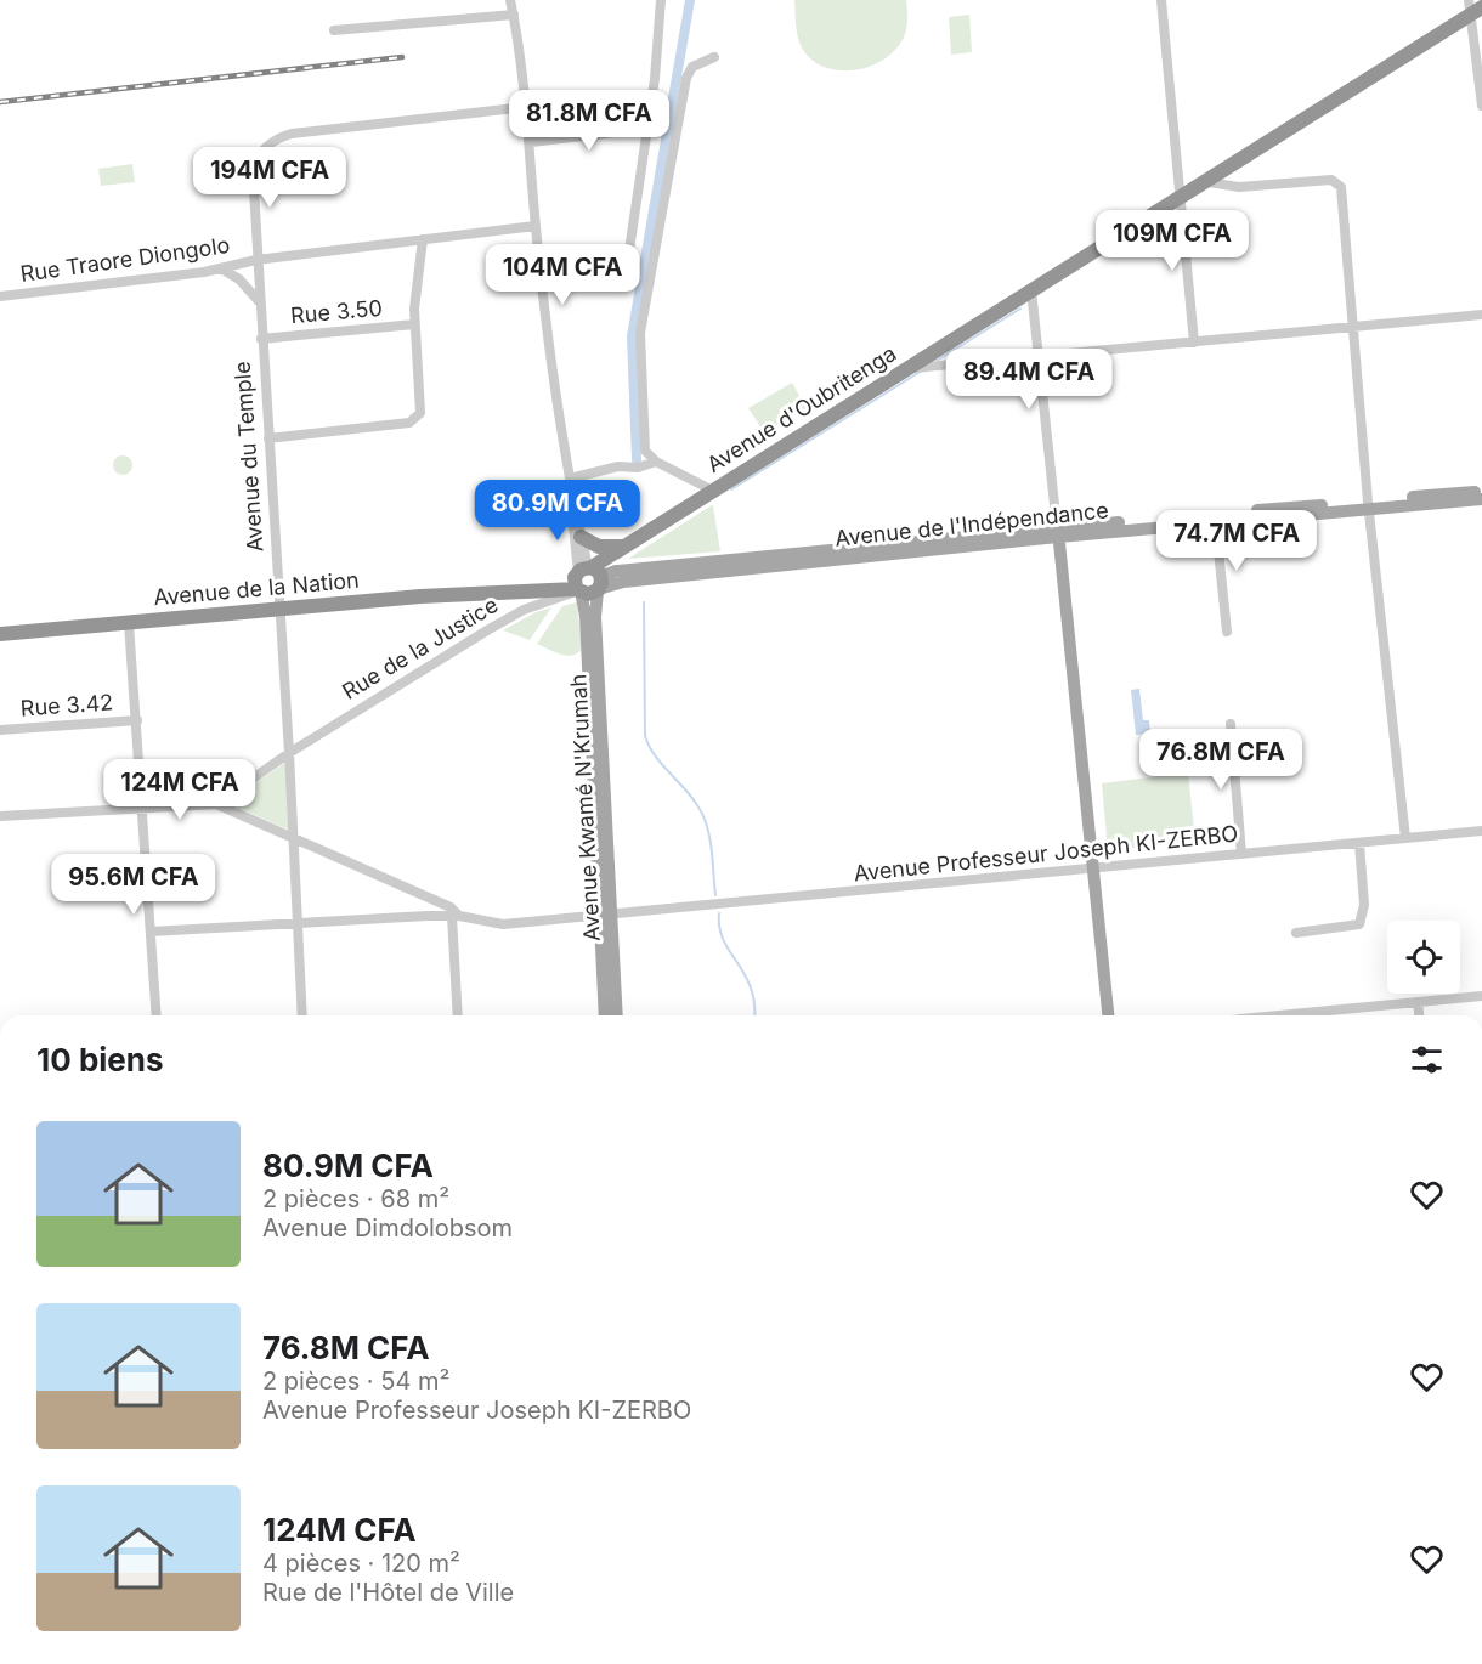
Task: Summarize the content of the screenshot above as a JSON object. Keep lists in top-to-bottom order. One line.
{"streets":{"highway":["Avenue d'Oubritenga","Avenue de la Nation"],"main road":["Avenue de l'Indépendance","Avenue Kwamé N'Krumah"],"street":["Rue Traore Diongolo","Rue 3.50","Avenue du Temple","Rue de la Justice","Rue 3.42","Avenue Professeur Joseph KI-ZERBO"]},"crossings":[["Rue Traore Diongolo","Avenue du Temple"],["Rue 3.50","Avenue du Temple"],["Avenue d'Oubritenga","Avenue de l'Indépendance"],["Avenue d'Oubritenga","Avenue de la Nation"],["Avenue d'Oubritenga","Rue de la Justice"],["Avenue d'Oubritenga","Avenue Kwamé N'Krumah"],["Avenue du Temple","Avenue de la Nation"],["Avenue du Temple","Rue de la Justice"],["Avenue de l'Indépendance","Avenue de la Nation"],["Avenue de l'Indépendance","Rue de la Justice"],["Avenue de l'Indépendance","Avenue Kwamé N'Krumah"],["Avenue de la Nation","Rue de la Justice"],["Avenue de la Nation","Avenue Kwamé N'Krumah"],["Rue de la Justice","Avenue Kwamé N'Krumah"],["Avenue Kwamé N'Krumah","Avenue Professeur Joseph KI-ZERBO"]],"page":{"price":["81.8M CFA","194M CFA","109M CFA","104M CFA","89.4M CFA","80.9M CFA","74.7M CFA","76.8M CFA","124M CFA","95.6M CFA"],"heading":"10 biens","list":[{"name":"80.9M CFA","note":"2 pièces · 68 m² · Avenue Dimdolobsom"},{"name":"76.8M CFA","note":"2 pièces · 54 m² · Avenue Professeur Joseph KI-ZERBO"},{"name":"124M CFA","note":"4 pièces · 120 m² · Rue de l'Hôtel de Ville"}]}}
